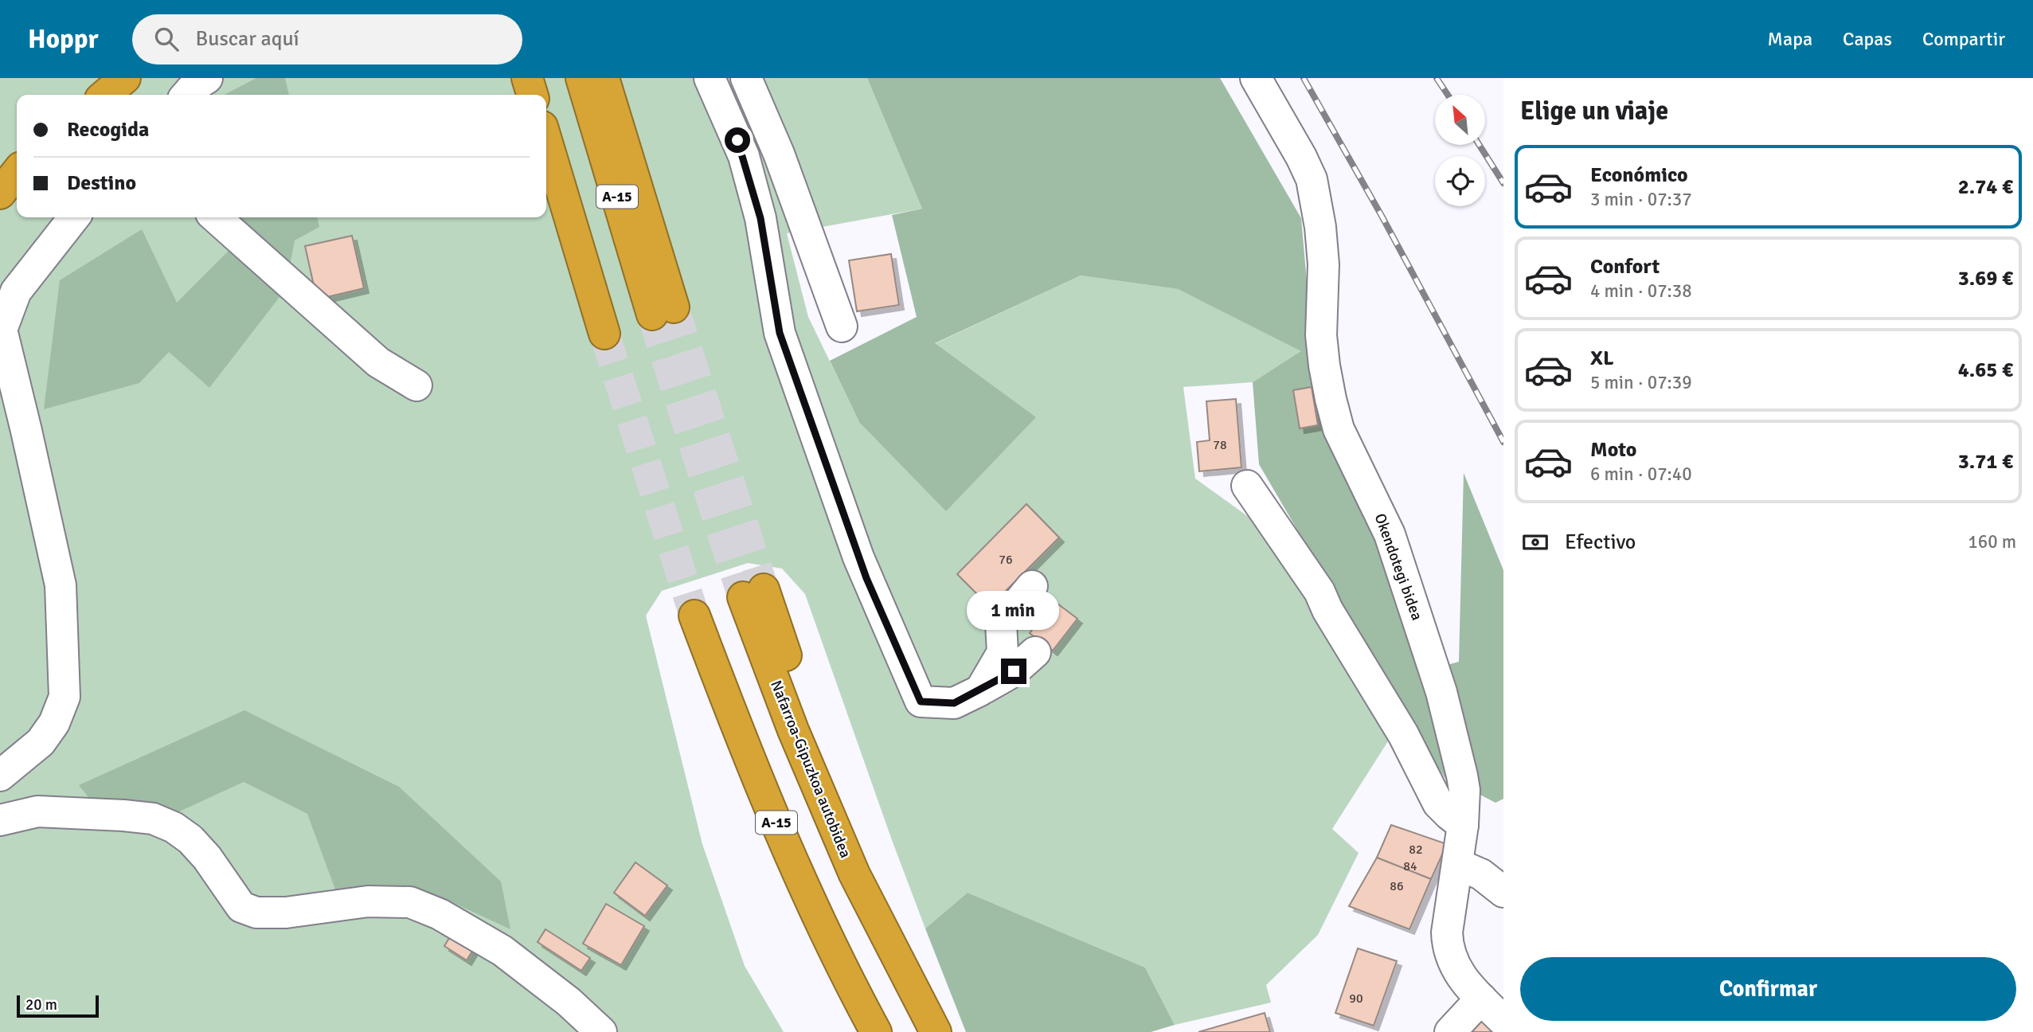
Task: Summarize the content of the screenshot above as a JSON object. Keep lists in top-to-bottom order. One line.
{"streets":{"highway":["A-15","Nafarroa-Gipuzkoa autobidea"],"street":["Okendotegi bidea"]},"house_numbers":["78","76","82","84","86","90"],"scale_bar":"20 m","north":"top left","page":{"header":"Hoppr","search":"Buscar aquí","nav":["Mapa","Capas","Compartir"],"heading":"Elige un viaje","banner":["Recogida","Destino"],"list":[{"name":"Económico","note":"3 min · 07:37","value":"2.74 €"},{"name":"Confort","note":"4 min · 07:38","value":"3.69 €"},{"name":"XL","note":"5 min · 07:39","value":"4.65 €"},{"name":"Moto","note":"6 min · 07:40","value":"3.71 €"}],"pay":["Efectivo","160 m"],"bubble":"1 min","buttons":"Confirmar","scale":"20 m"}}
